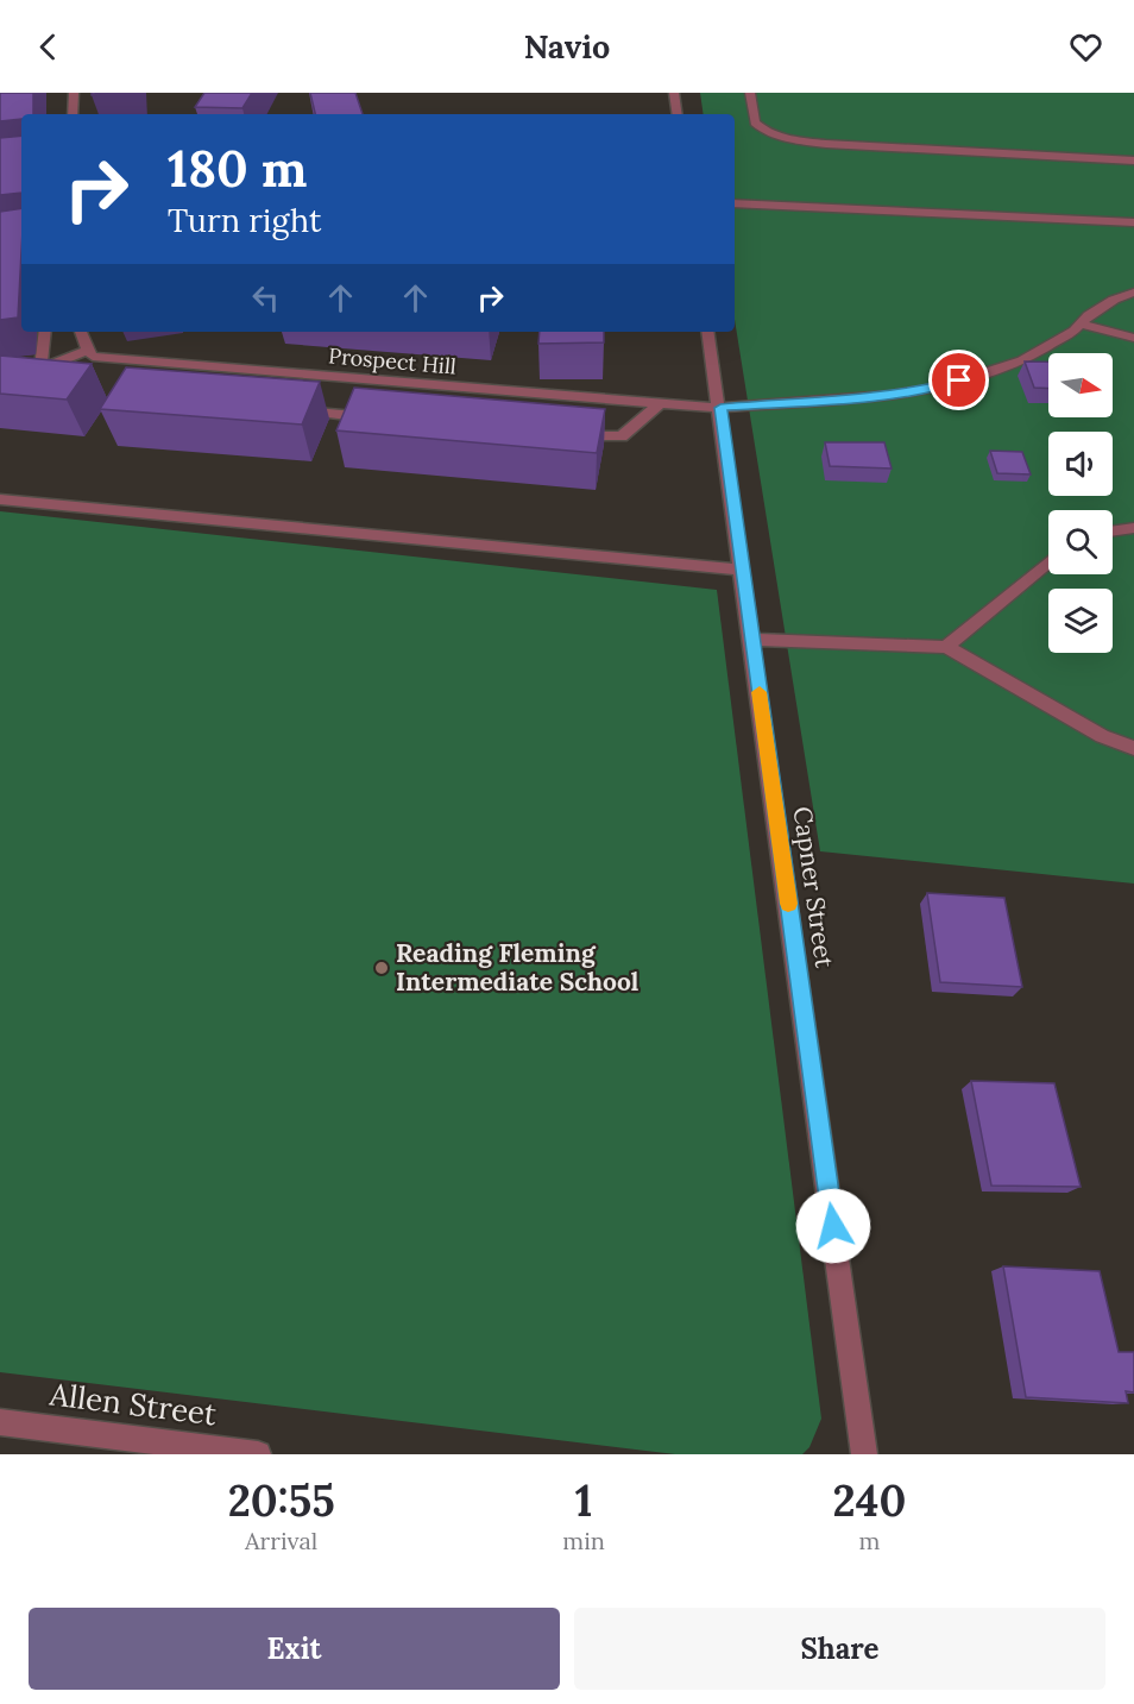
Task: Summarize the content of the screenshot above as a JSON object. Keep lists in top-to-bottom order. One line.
{"streets":{"street":["Prospect Hill","Capner Street","Allen Street"]},"crossings":[["Prospect Hill","Capner Street"]],"places":["Reading Fleming Intermediate School"],"north":"right","page":{"header":"Navio","turn":["180 m","Turn right"],"eta":["20:55","Arrival","1","min","240","m"],"buttons":["Exit","Share"]}}
